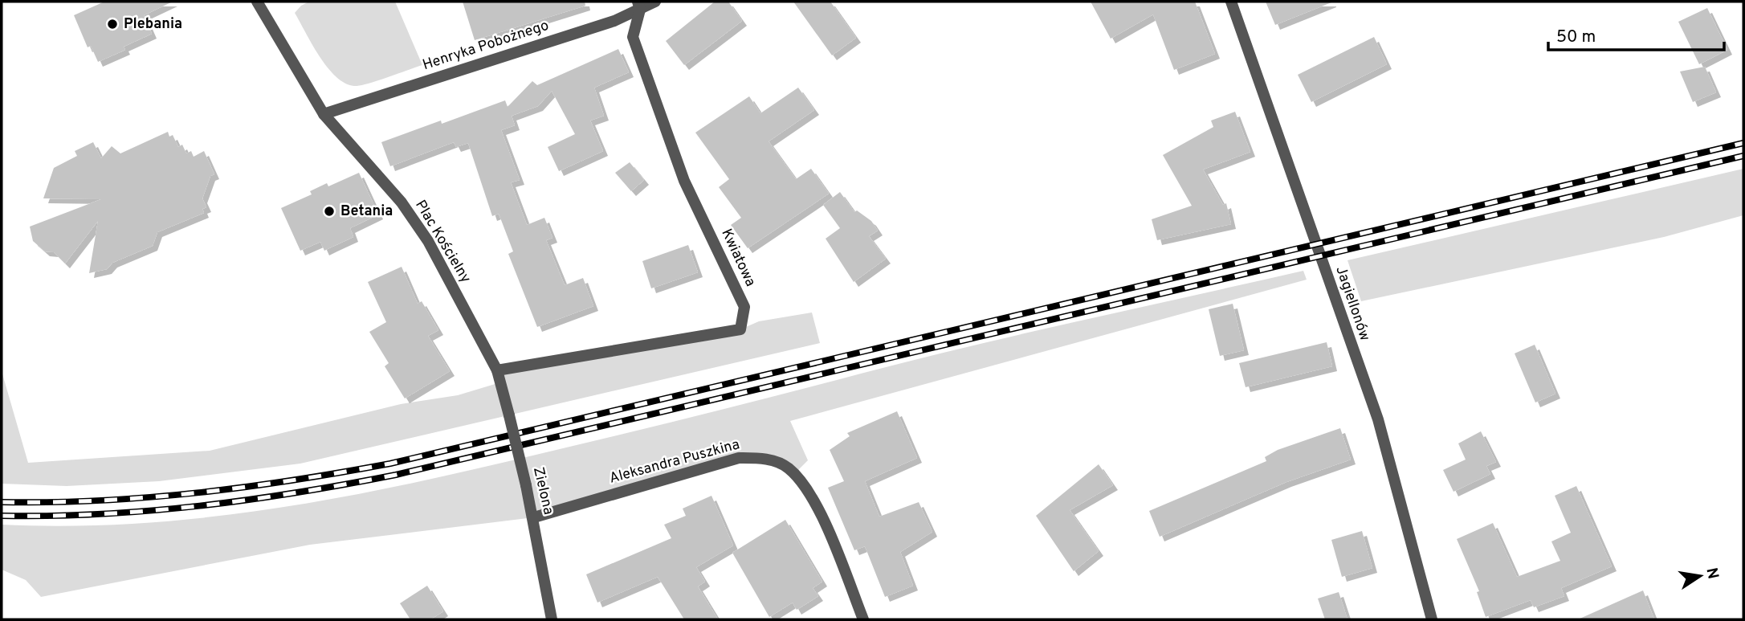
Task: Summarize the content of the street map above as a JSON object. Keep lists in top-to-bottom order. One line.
{"streets":{"street":["Henryka Pobożnego","Plac Kościelny","Kwiatowa","Jagiellonów","Aleksandra Puszkina","Zielona"]},"crossings":[["Henryka Pobożnego","Plac Kościelny"],["Henryka Pobożnego","Kwiatowa"],["Plac Kościelny","Kwiatowa"],["Plac Kościelny","Zielona"],["Kwiatowa","Zielona"],["Aleksandra Puszkina","Zielona"]],"places":["Plebania","Betania"],"scale_bar":"50 m","north":"right"}
